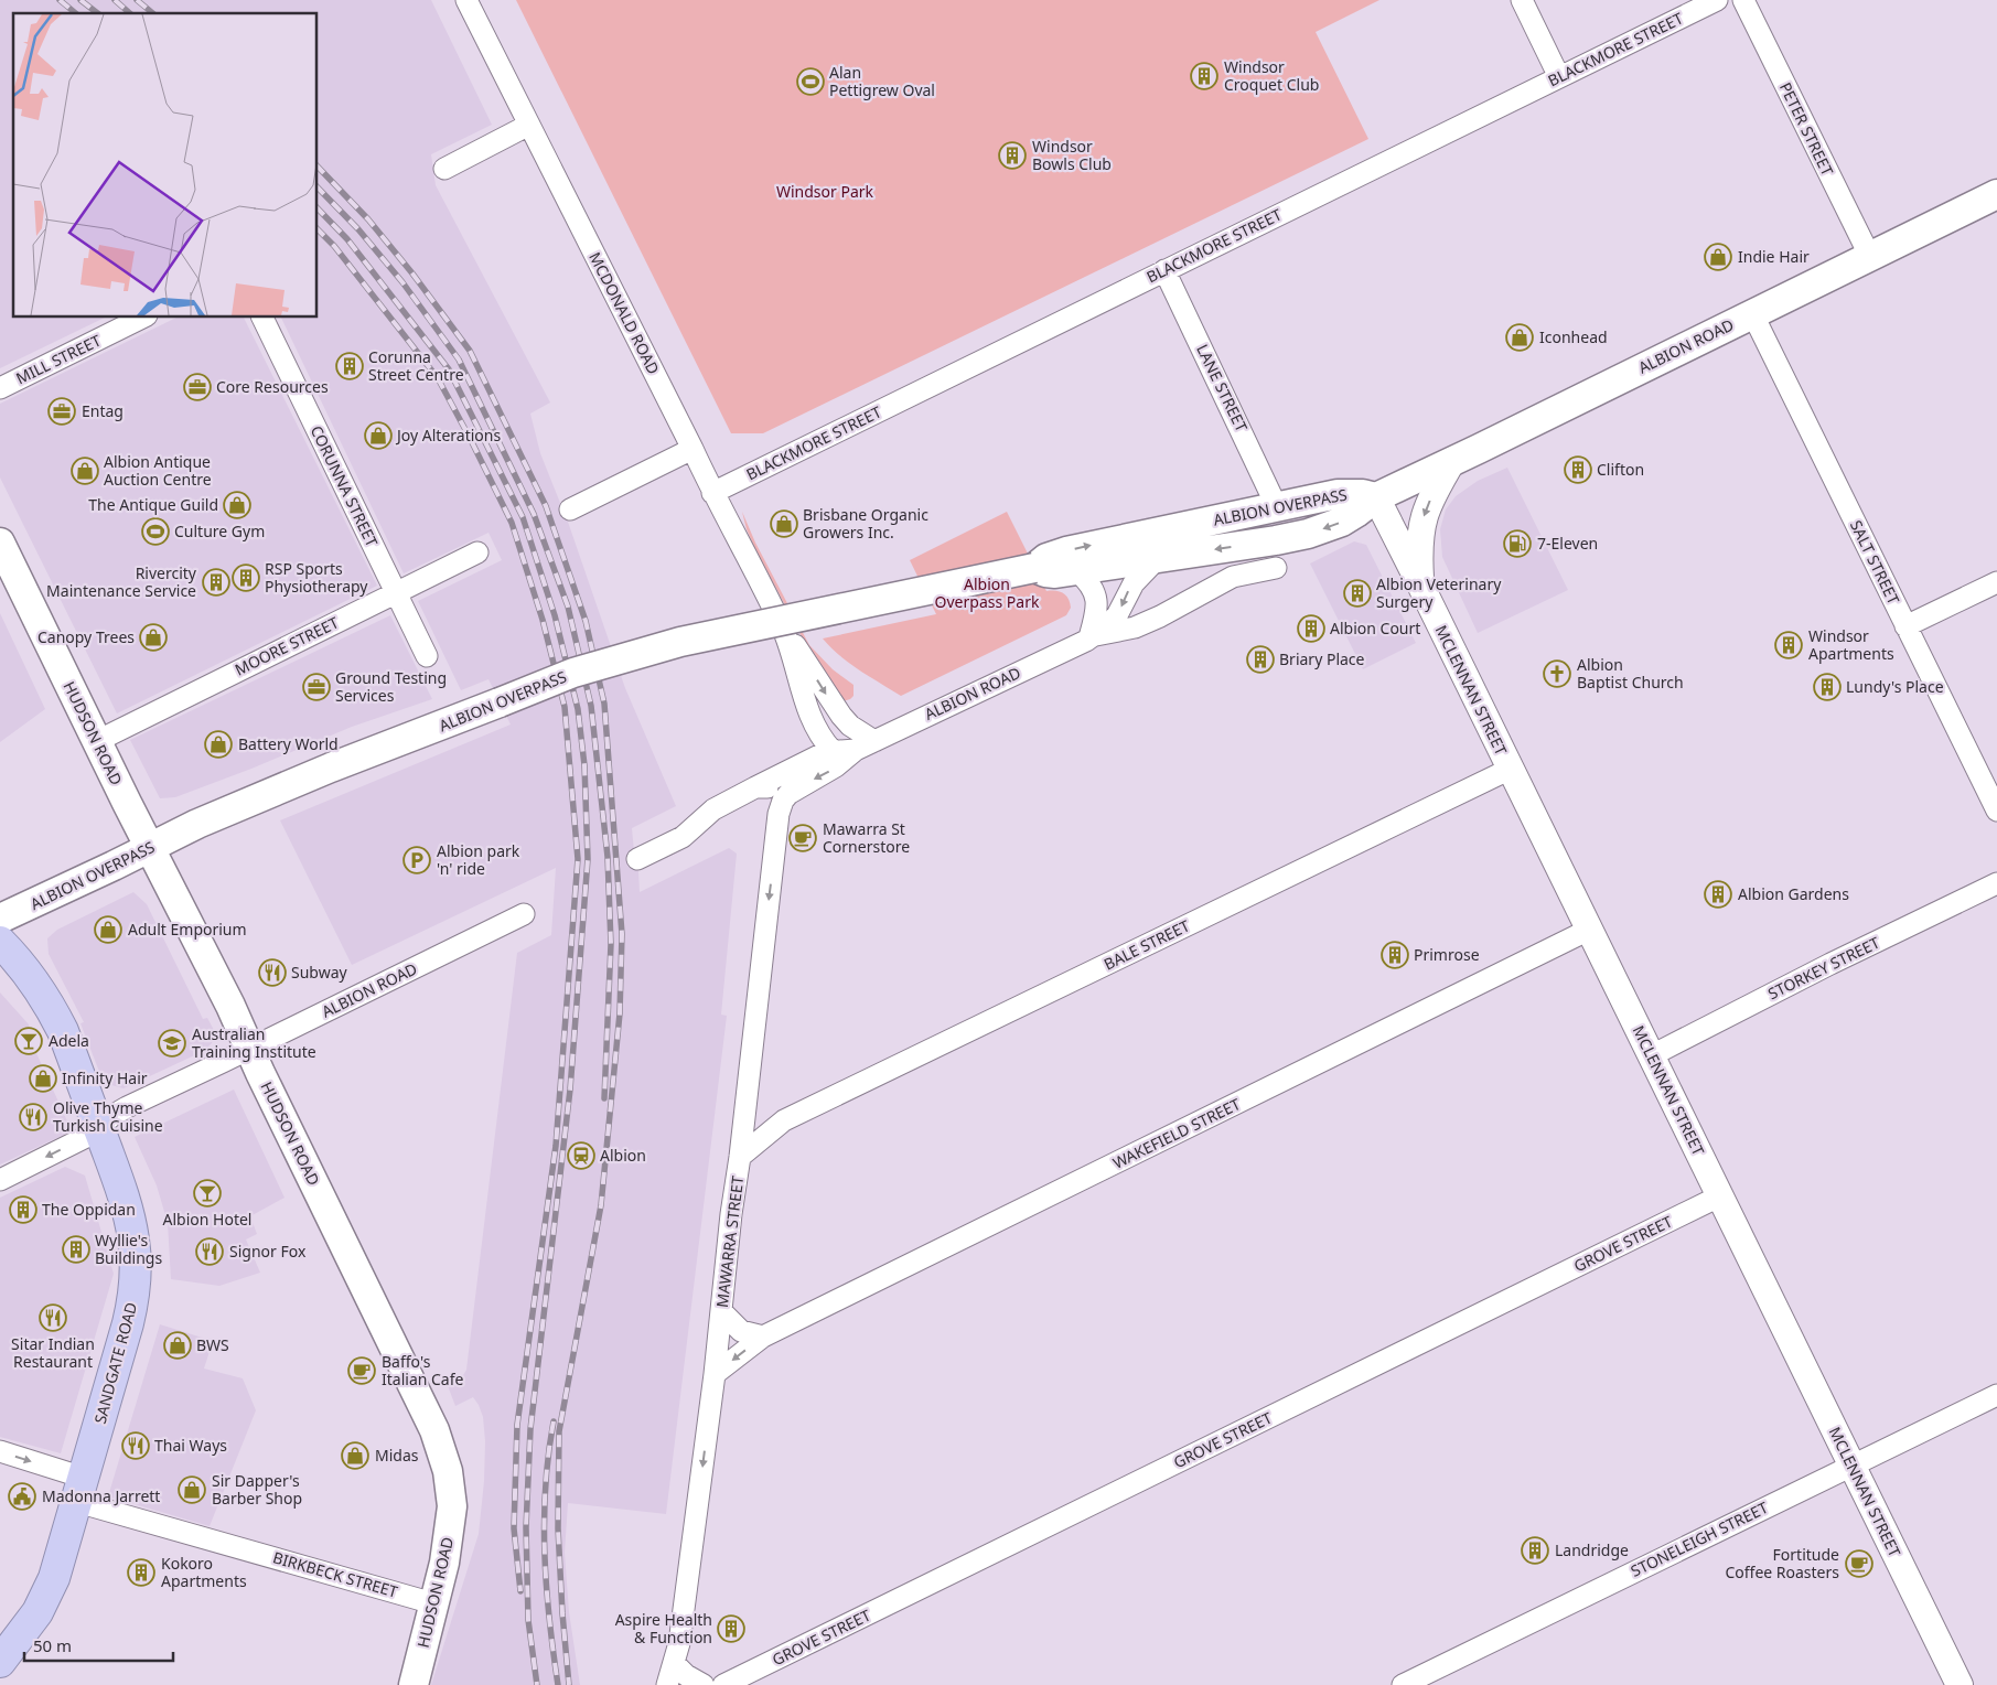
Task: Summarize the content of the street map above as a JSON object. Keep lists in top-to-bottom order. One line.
{"streets":{"highway":["SANDGATE ROAD"],"main road":["ALBION ROAD","ALBION OVERPASS","HUDSON ROAD"],"street":["BLACKMORE STREET","PETER STREET","MCDONALD ROAD","MILL STREET","LANE STREET","CORUNNA STREET","SALT STREET","MOORE STREET","MCLENNAN STREET","BALE STREET","STORKEY STREET","WAKEFIELD STREET","MAWARRA STREET","GROVE STREET","STONELEIGH STREET","BIRKBECK STREET"]},"crossings":[["BLACKMORE STREET","MCDONALD ROAD"],["BLACKMORE STREET","LANE STREET"],["PETER STREET","ALBION ROAD"],["MCDONALD ROAD","ALBION ROAD"],["ALBION ROAD","ALBION OVERPASS"],["ALBION ROAD","SALT STREET"],["ALBION ROAD","MCLENNAN STREET"],["ALBION ROAD","HUDSON ROAD"],["ALBION ROAD","MAWARRA STREET"],["ALBION ROAD","SANDGATE ROAD"],["LANE STREET","ALBION OVERPASS"],["CORUNNA STREET","MOORE STREET"],["ALBION OVERPASS","MCLENNAN STREET"],["ALBION OVERPASS","HUDSON ROAD"],["MOORE STREET","HUDSON ROAD"],["MCLENNAN STREET","BALE STREET"],["MCLENNAN STREET","STORKEY STREET"],["MCLENNAN STREET","WAKEFIELD STREET"],["MCLENNAN STREET","GROVE STREET"],["MCLENNAN STREET","STONELEIGH STREET"],["HUDSON ROAD","BIRKBECK STREET"],["BALE STREET","MAWARRA STREET"],["WAKEFIELD STREET","MAWARRA STREET"],["SANDGATE ROAD","BIRKBECK STREET"]],"one_way":["MAWARRA STREET"],"parks":["Windsor Park","Albion Overpass Park"],"places":{"building":["Windsor Croquet Club","Windsor Bowls Club","Corunna Street Centre","Clifton","RSP Sports Physiotherapy","Rivercity Maintenance Service","Albion Veterinary Surgery","Albion Court","Windsor Apartments","Briary Place","Lundy's Place","Albion Gardens","Primrose","The Oppidan","Wyllie's Buildings","Landridge","Kokoro Apartments","Aspire Health & Function"],"sports":["Alan Pettigrew Oval","Culture Gym"],"shop":["Indie Hair","Iconhead","Joy Alterations","Albion Antique Auction Centre","The Antique Guild","Brisbane Organic Growers Inc.","Canopy Trees","Battery World","Adult Emporium","Infinity Hair","BWS","Midas","Sir Dapper's Barber Shop"],"office":["Core Resources","Entag","Ground Testing Services"],"fuel station":["7-Eleven"],"church":["Albion Baptist Church"],"cafe":["Mawarra St Cornerstore","Baffo's Italian Cafe","Fortitude Coffee Roasters"],"parking":["Albion park 'n' ride"],"restaurant":["Subway","Olive Thyme Turkish Cuisine","Signor Fox","Sitar Indian Restaurant","Thai Ways"],"bar":["Adela","Albion Hotel"],"school or university":["Australian Training Institute"],"station":["Albion"],"public building":["Madonna Jarrett"]},"scale_bar":"50 m"}
